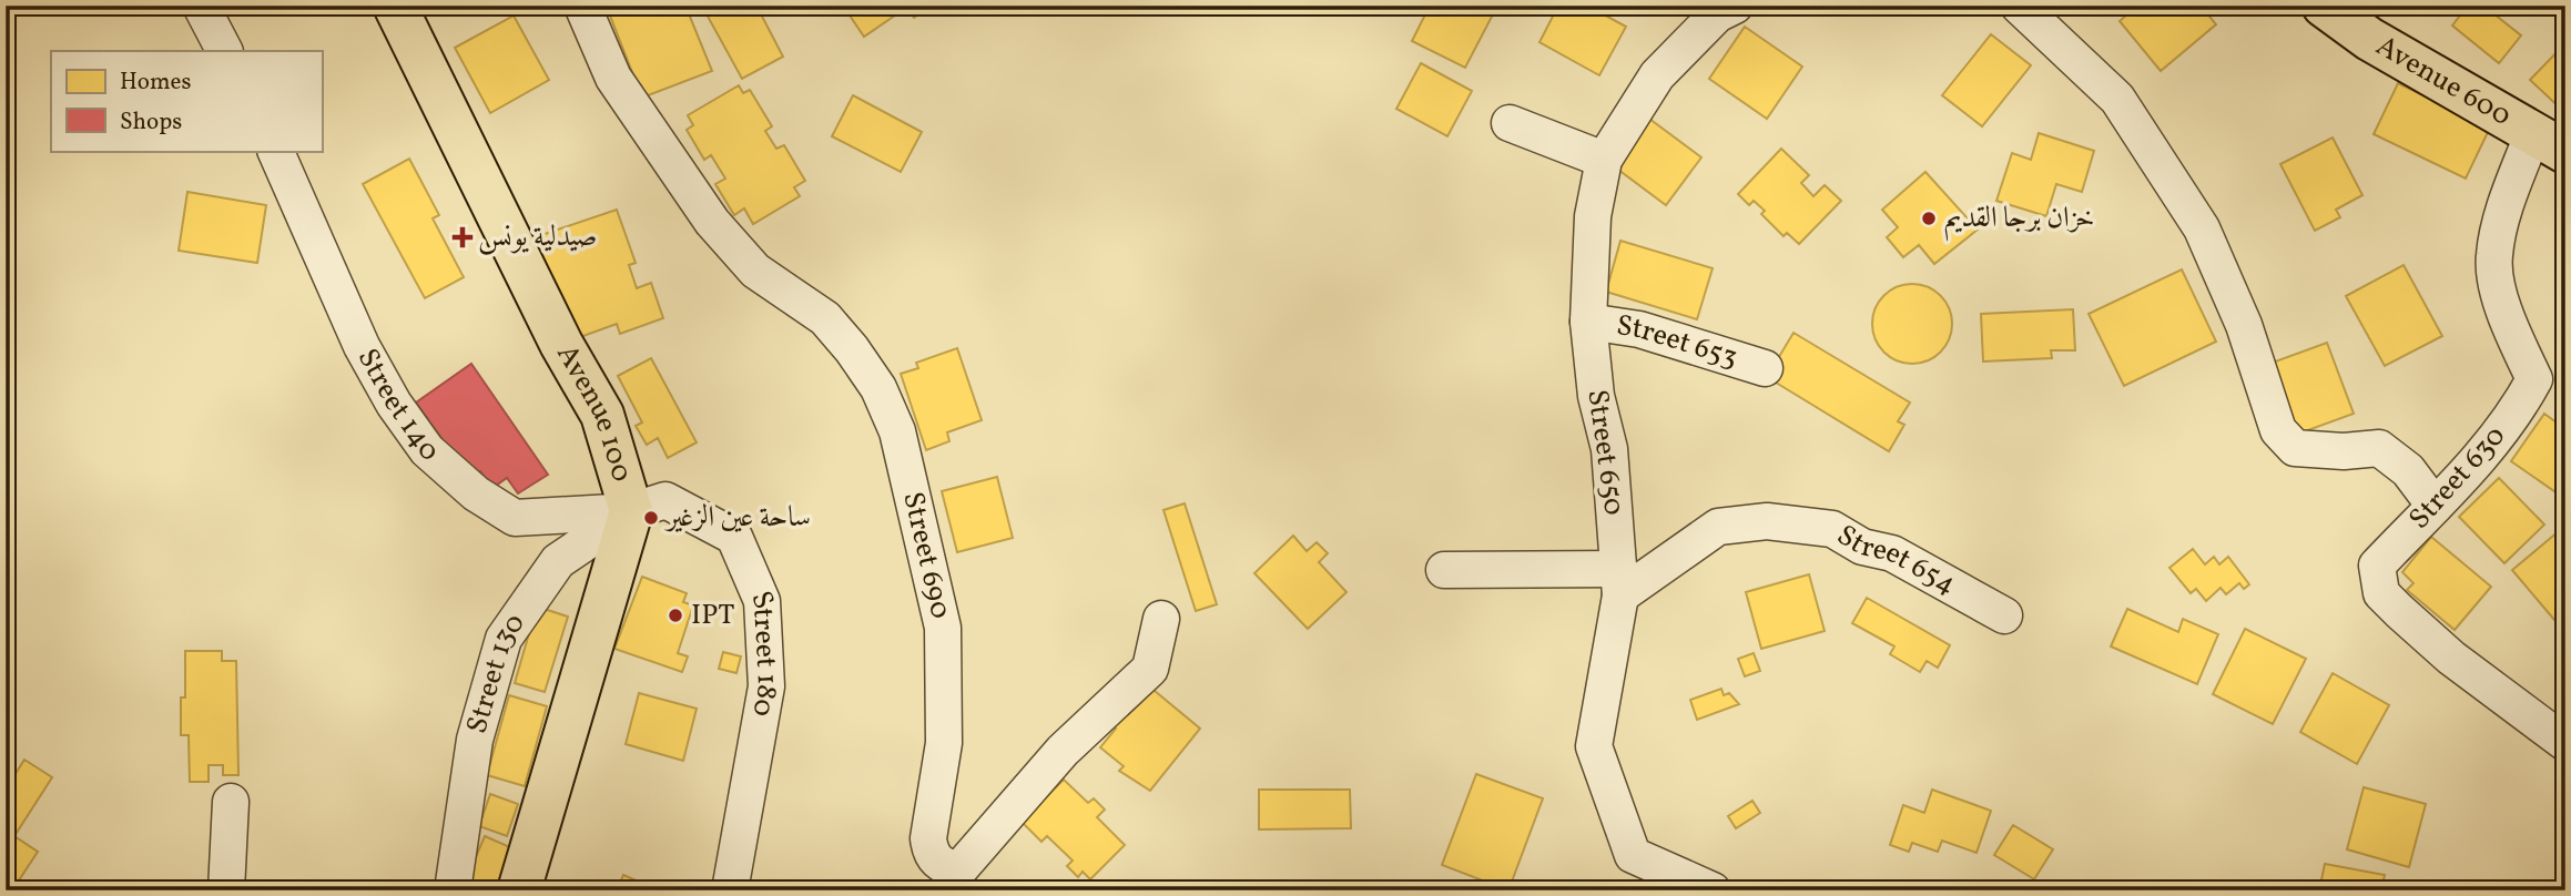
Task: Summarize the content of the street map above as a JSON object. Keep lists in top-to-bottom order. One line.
{"streets":{"main road":["Avenue 600","Avenue 100"],"street":["Street 653","Street 140","Street 650","Street 630","Street 690","Street 654","Street 180","Street 130"]},"crossings":[["Avenue 600","Street 630"],["Street 653","Street 650"],["Street 140","Avenue 100"],["Street 140","Street 180"],["Street 140","Street 130"],["Avenue 100","Street 180"],["Avenue 100","Street 130"],["Street 650","Street 654"],["Street 180","Street 130"]],"places":{"other":["خزان برجا القديم","ساحة عين الزغير","IPT"],"health":["صيدلية يونس"]},"legend":["Homes","Shops"]}
